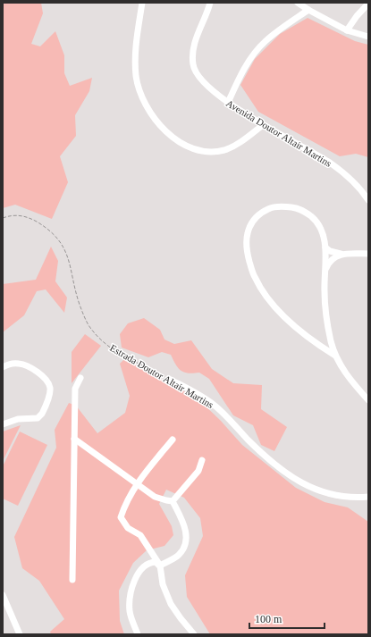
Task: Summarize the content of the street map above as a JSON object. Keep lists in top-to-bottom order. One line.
{"streets":{"street":["Avenida Doutor Altair Martins","Estrada Doutor Altair Martins"]},"scale_bar":"100 m"}
